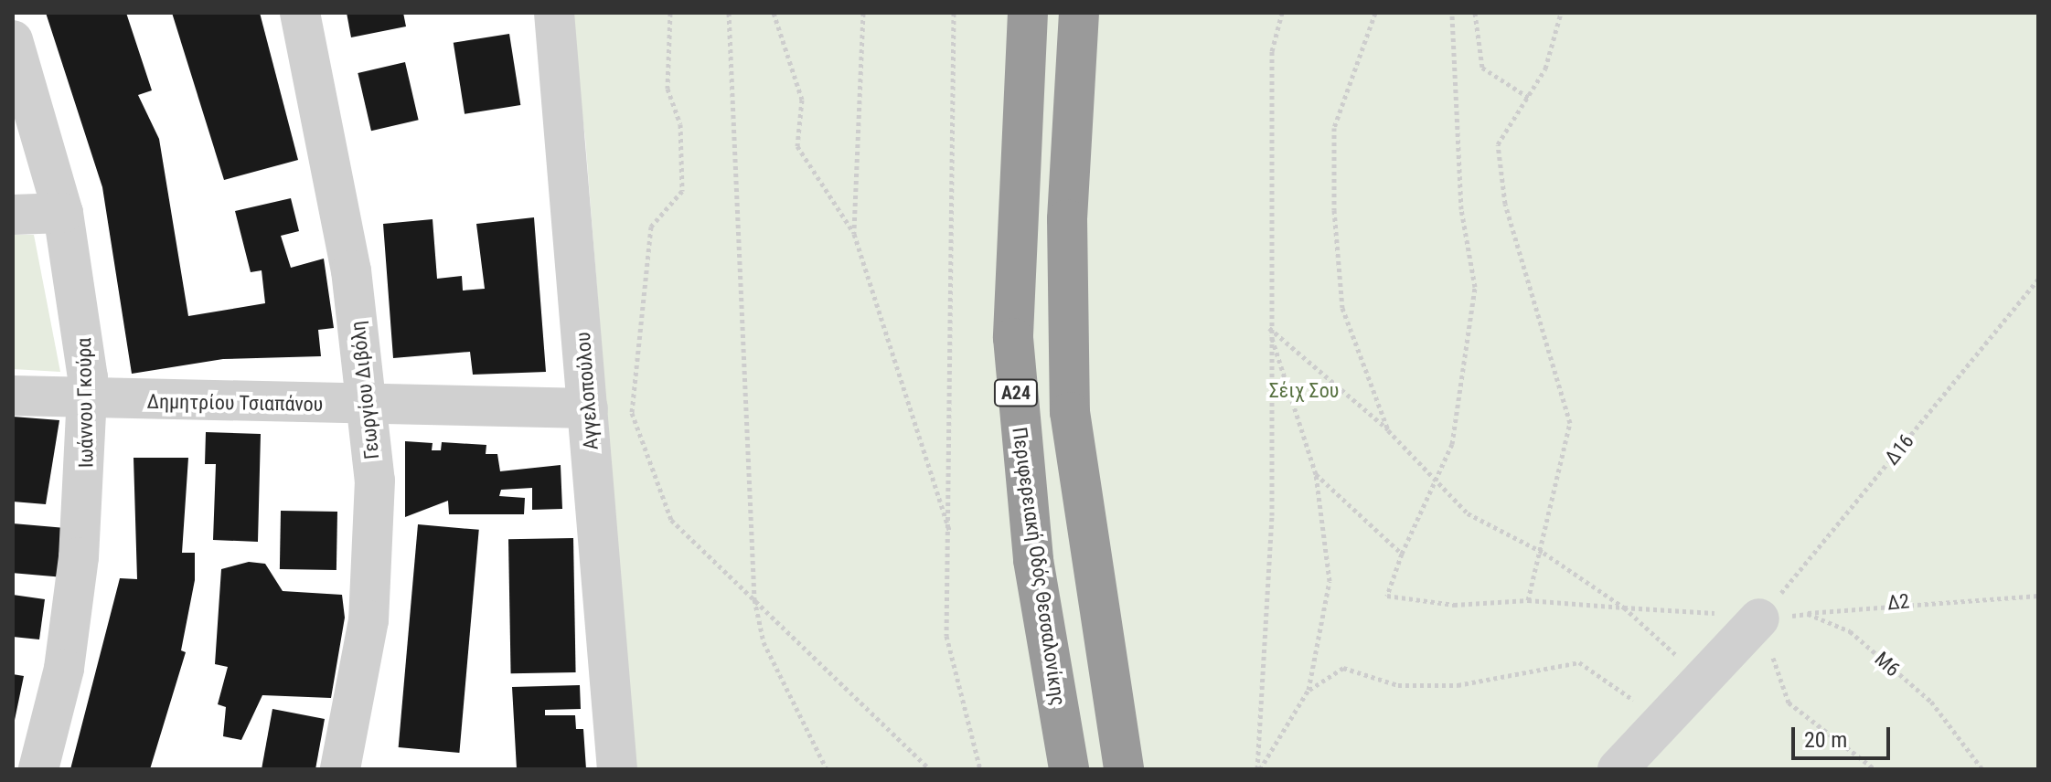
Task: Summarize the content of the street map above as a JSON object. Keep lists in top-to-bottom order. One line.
{"streets":{"highway":["Α24","Περιφερειακή Οδός Θεσσαλονίκης"],"street":["Γεωργίου Διβόλη","Αγγελοπούλου","Ιωάννου Γκούρα","Δημητρίου Τσιαπάνου"],"path":["Δ16","Δ2","Μ6"]},"crossings":[["Γεωργίου Διβόλη","Δημητρίου Τσιαπάνου"],["Αγγελοπούλου","Δημητρίου Τσιαπάνου"],["Ιωάννου Γκούρα","Δημητρίου Τσιαπάνου"],["Δ16","Δ2"],["Δ16","Μ6"],["Δ2","Μ6"]],"parks":["Σέιχ Σου"],"scale_bar":"20 m"}
